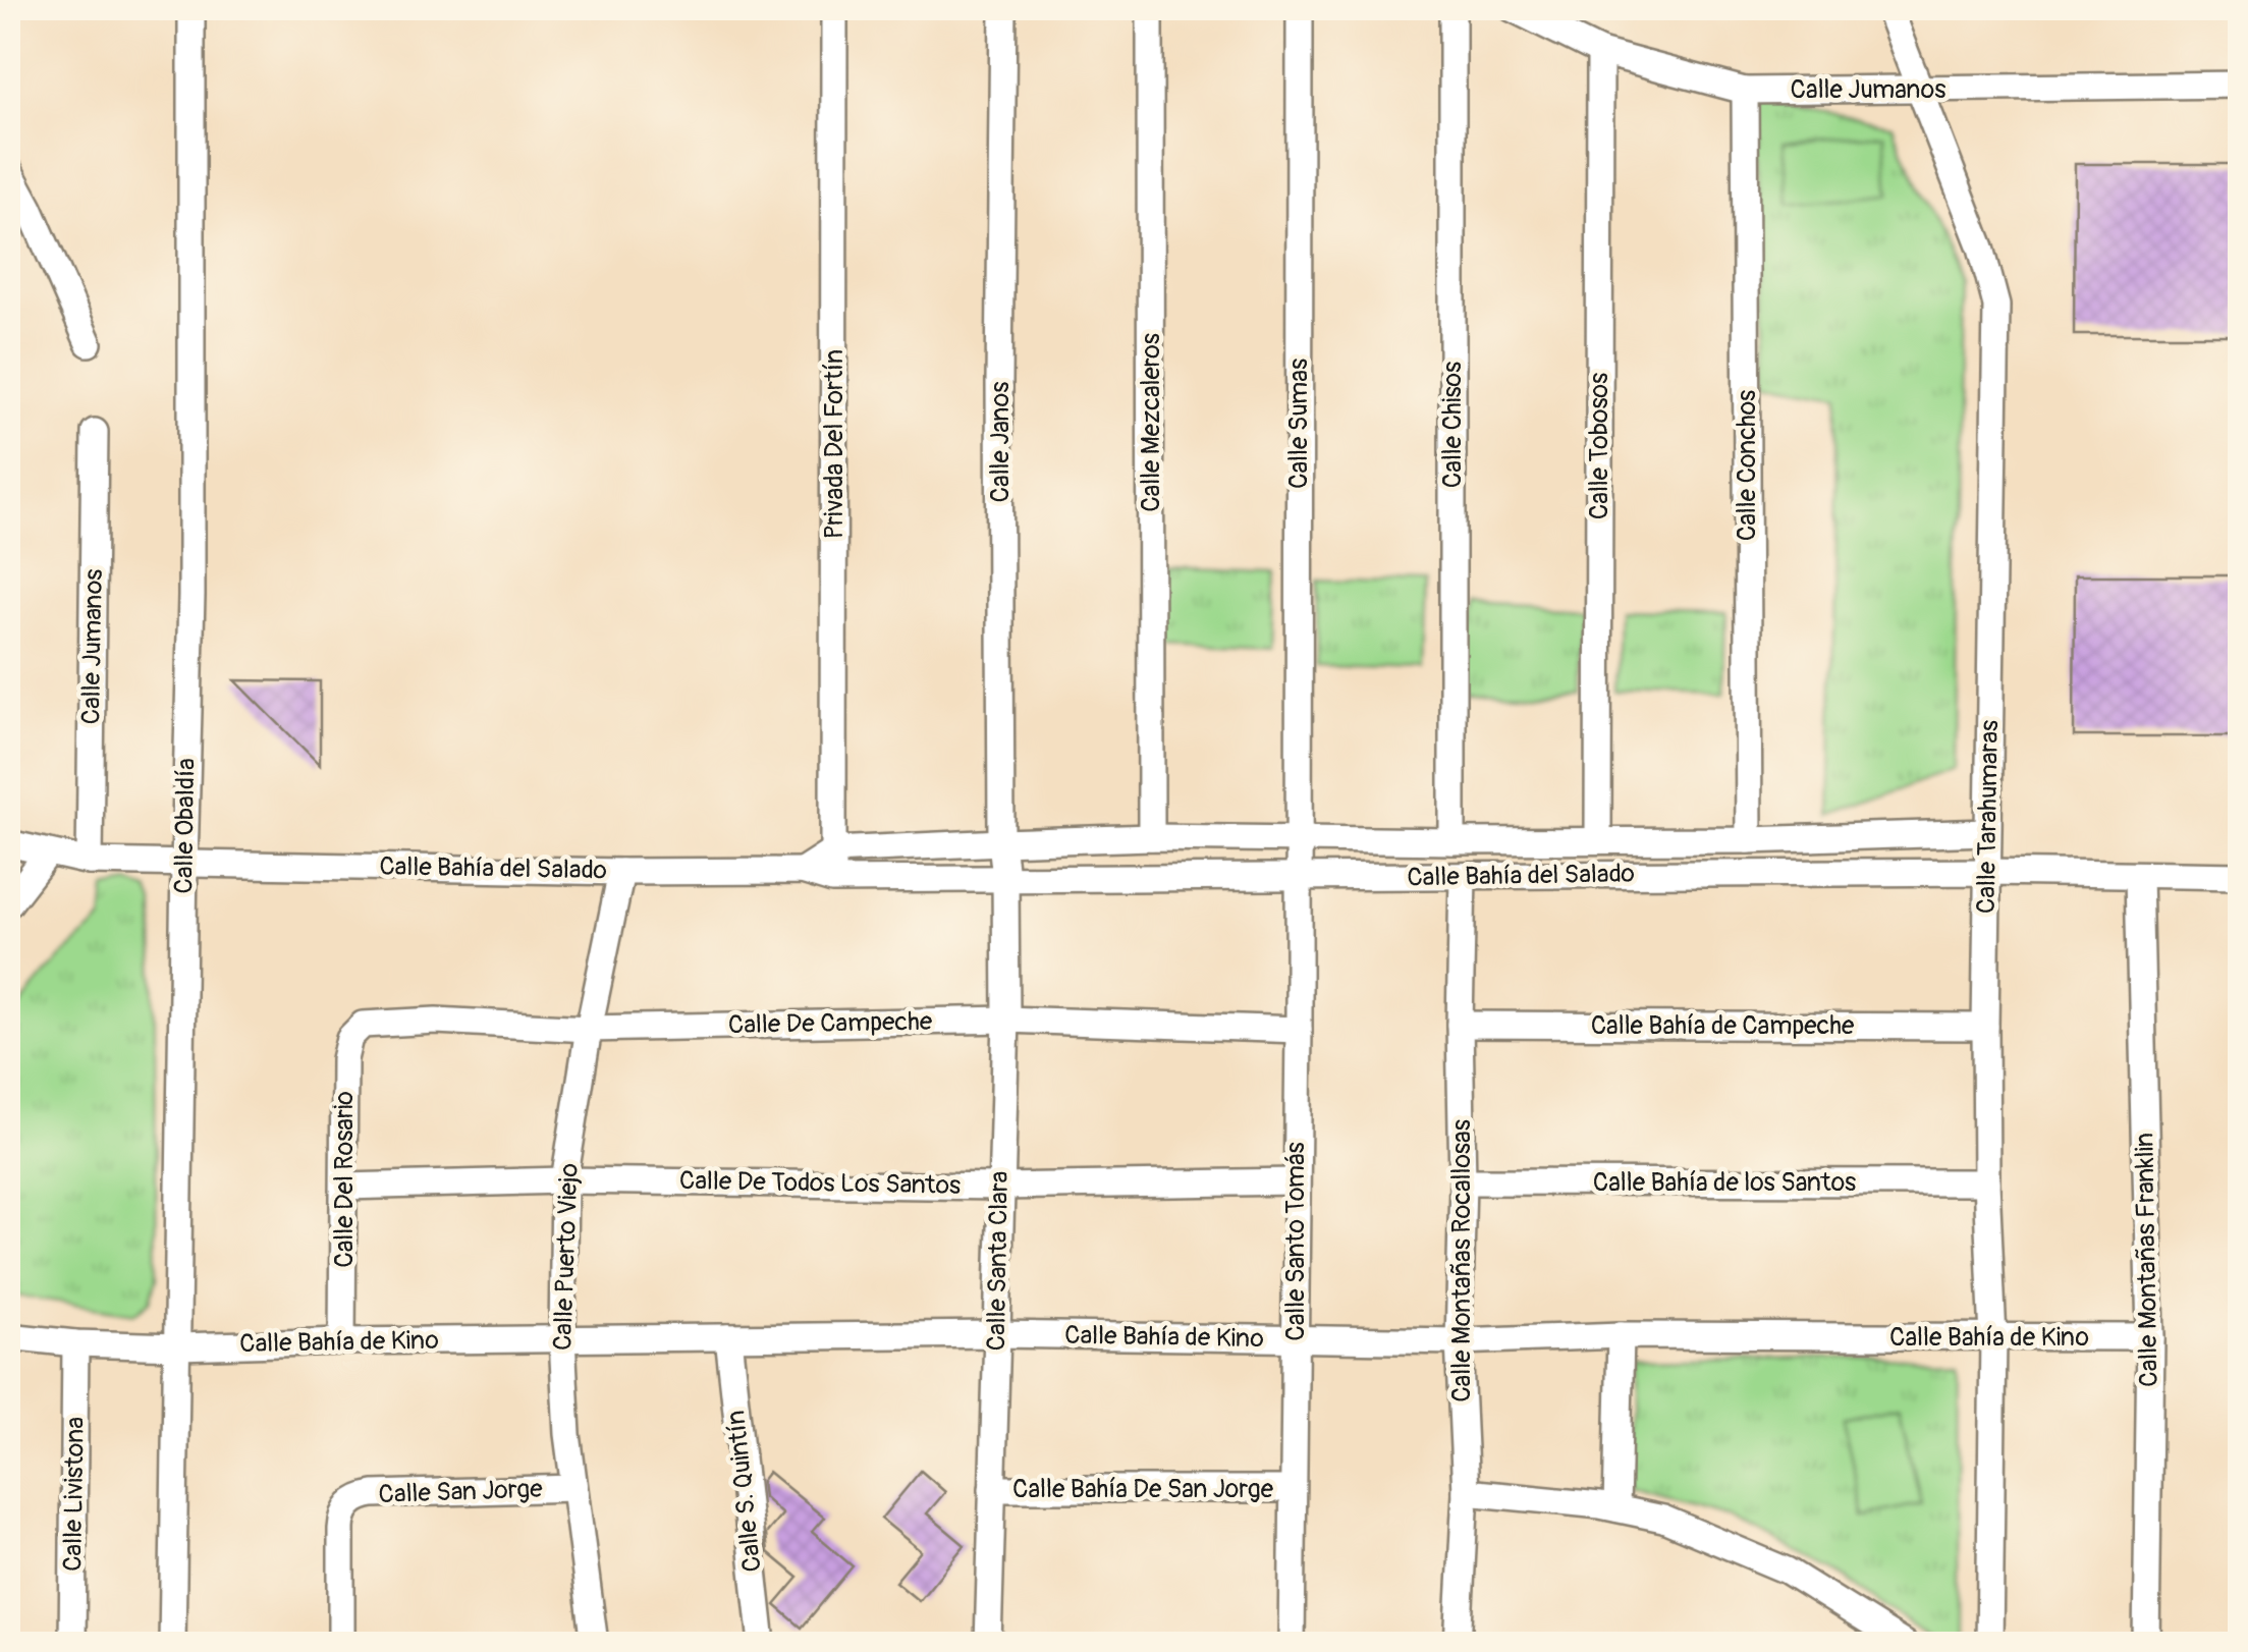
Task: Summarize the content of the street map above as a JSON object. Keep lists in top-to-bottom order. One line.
{"streets":{"street":["Calle Jumanos","Calle Mezcaleros","Calle Sumas","Calle Chisos","Calle Janos","Privada Del Fortín","Calle Tobosos","Calle Conchos","Calle Tarahumaras","Calle Obaldía","Calle Bahía del Salado","Calle De Campeche","Calle Bahía de Campeche","Calle Del Rosario","Calle Bahía de los Santos","Calle De Todos Los Santos","Calle Santo Tomás","Calle Puerto Viejo","Calle Montañas Franklin","Calle Santa Clara","Calle Montañas Rocallosas","Calle Bahía de Kino","Calle Bahía De San Jorge","Calle S. Quintín","Calle San Jorge","Calle Livistona"]},"crossings":[["Calle Jumanos","Calle Tobosos"],["Calle Jumanos","Calle Conchos"],["Calle Jumanos","Calle Tarahumaras"],["Calle Jumanos","Calle Bahía del Salado"],["Calle Mezcaleros","Calle Bahía del Salado"],["Calle Sumas","Calle Bahía del Salado"],["Calle Sumas","Calle Santo Tomás"],["Calle Chisos","Calle Bahía del Salado"],["Calle Janos","Calle Bahía del Salado"],["Calle Janos","Calle Santa Clara"],["Privada Del Fortín","Calle Bahía del Salado"],["Calle Tobosos","Calle Bahía del Salado"],["Calle Conchos","Calle Bahía del Salado"],["Calle Tarahumaras","Calle Bahía del Salado"],["Calle Tarahumaras","Calle Bahía de Campeche"],["Calle Tarahumaras","Calle Bahía de los Santos"],["Calle Tarahumaras","Calle Bahía de Kino"],["Calle Obaldía","Calle Bahía del Salado"],["Calle Obaldía","Calle Bahía de Kino"],["Calle Bahía del Salado","Calle Santo Tomás"],["Calle Bahía del Salado","Calle Puerto Viejo"],["Calle Bahía del Salado","Calle Montañas Franklin"],["Calle Bahía del Salado","Calle Santa Clara"],["Calle Bahía del Salado","Calle Montañas Rocallosas"],["Calle De Campeche","Calle Del Rosario"],["Calle De Campeche","Calle Santo Tomás"],["Calle De Campeche","Calle Puerto Viejo"],["Calle De Campeche","Calle Santa Clara"],["Calle Bahía de Campeche","Calle Montañas Rocallosas"],["Calle Del Rosario","Calle De Todos Los Santos"],["Calle Del Rosario","Calle Bahía de Kino"],["Calle Bahía de los Santos","Calle Montañas Rocallosas"],["Calle De Todos Los Santos","Calle Santo Tomás"],["Calle De Todos Los Santos","Calle Puerto Viejo"],["Calle De Todos Los Santos","Calle Santa Clara"],["Calle Santo Tomás","Calle Bahía de Kino"],["Calle Santo Tomás","Calle Bahía De San Jorge"],["Calle Puerto Viejo","Calle Bahía de Kino"],["Calle Puerto Viejo","Calle San Jorge"],["Calle Montañas Franklin","Calle Bahía de Kino"],["Calle Santa Clara","Calle Bahía de Kino"],["Calle Santa Clara","Calle Bahía De San Jorge"],["Calle Montañas Rocallosas","Calle Bahía de Kino"],["Calle Bahía de Kino","Calle S. Quintín"],["Calle Bahía de Kino","Calle Livistona"]]}
